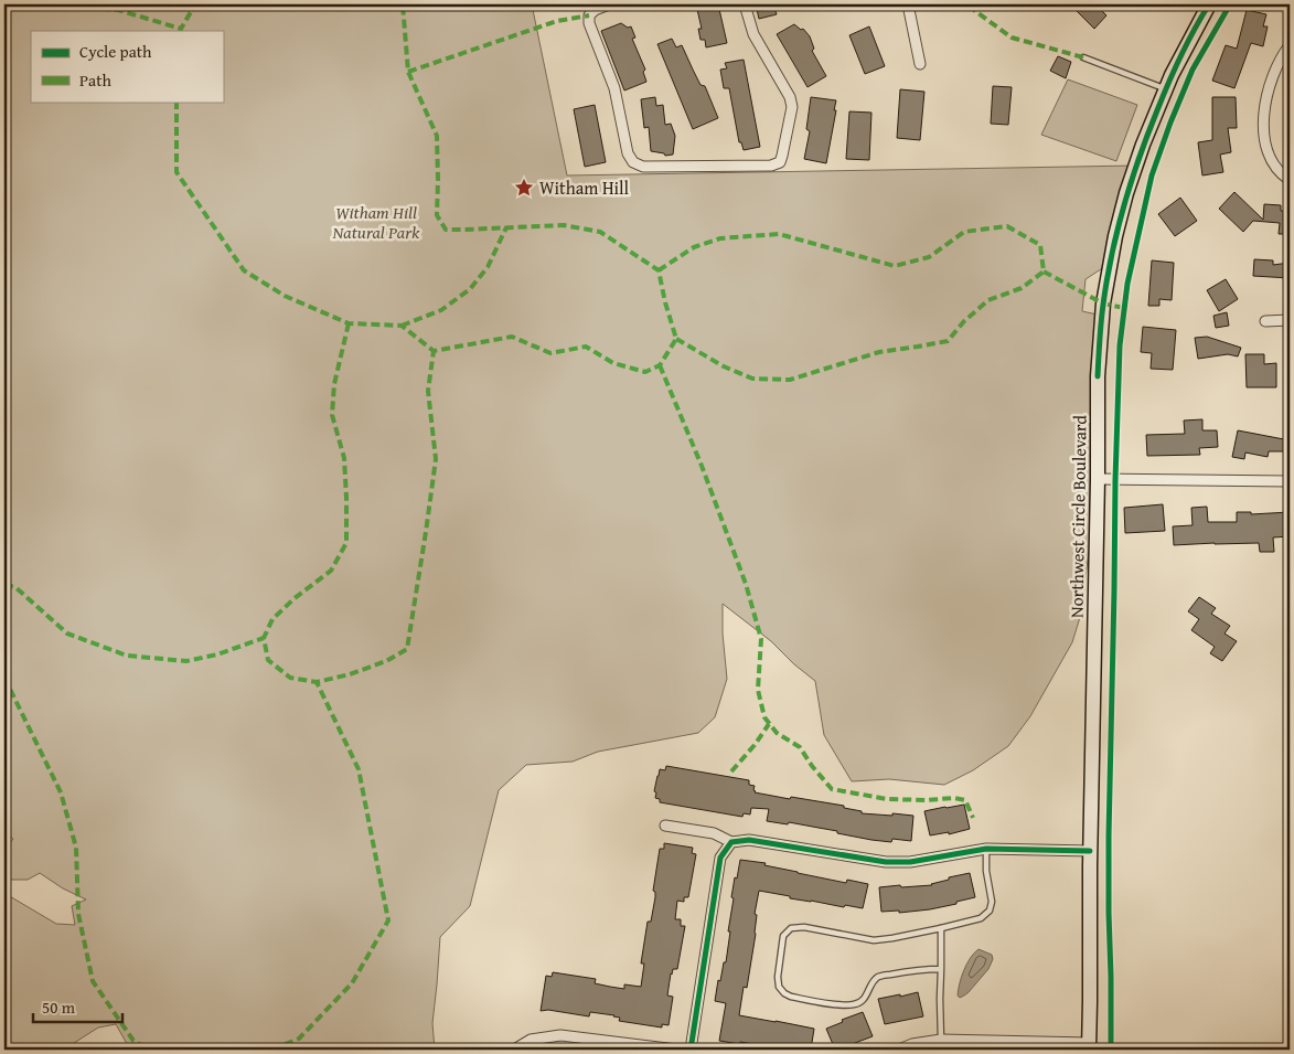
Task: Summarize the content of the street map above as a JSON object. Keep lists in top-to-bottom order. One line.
{"streets":{"main road":["Northwest Circle Boulevard"]},"parks":["Witham Hill Natural Park"],"places":{"place":["Witham Hill"]},"legend":["Cycle path","Path"],"scale_bar":"50 m"}
